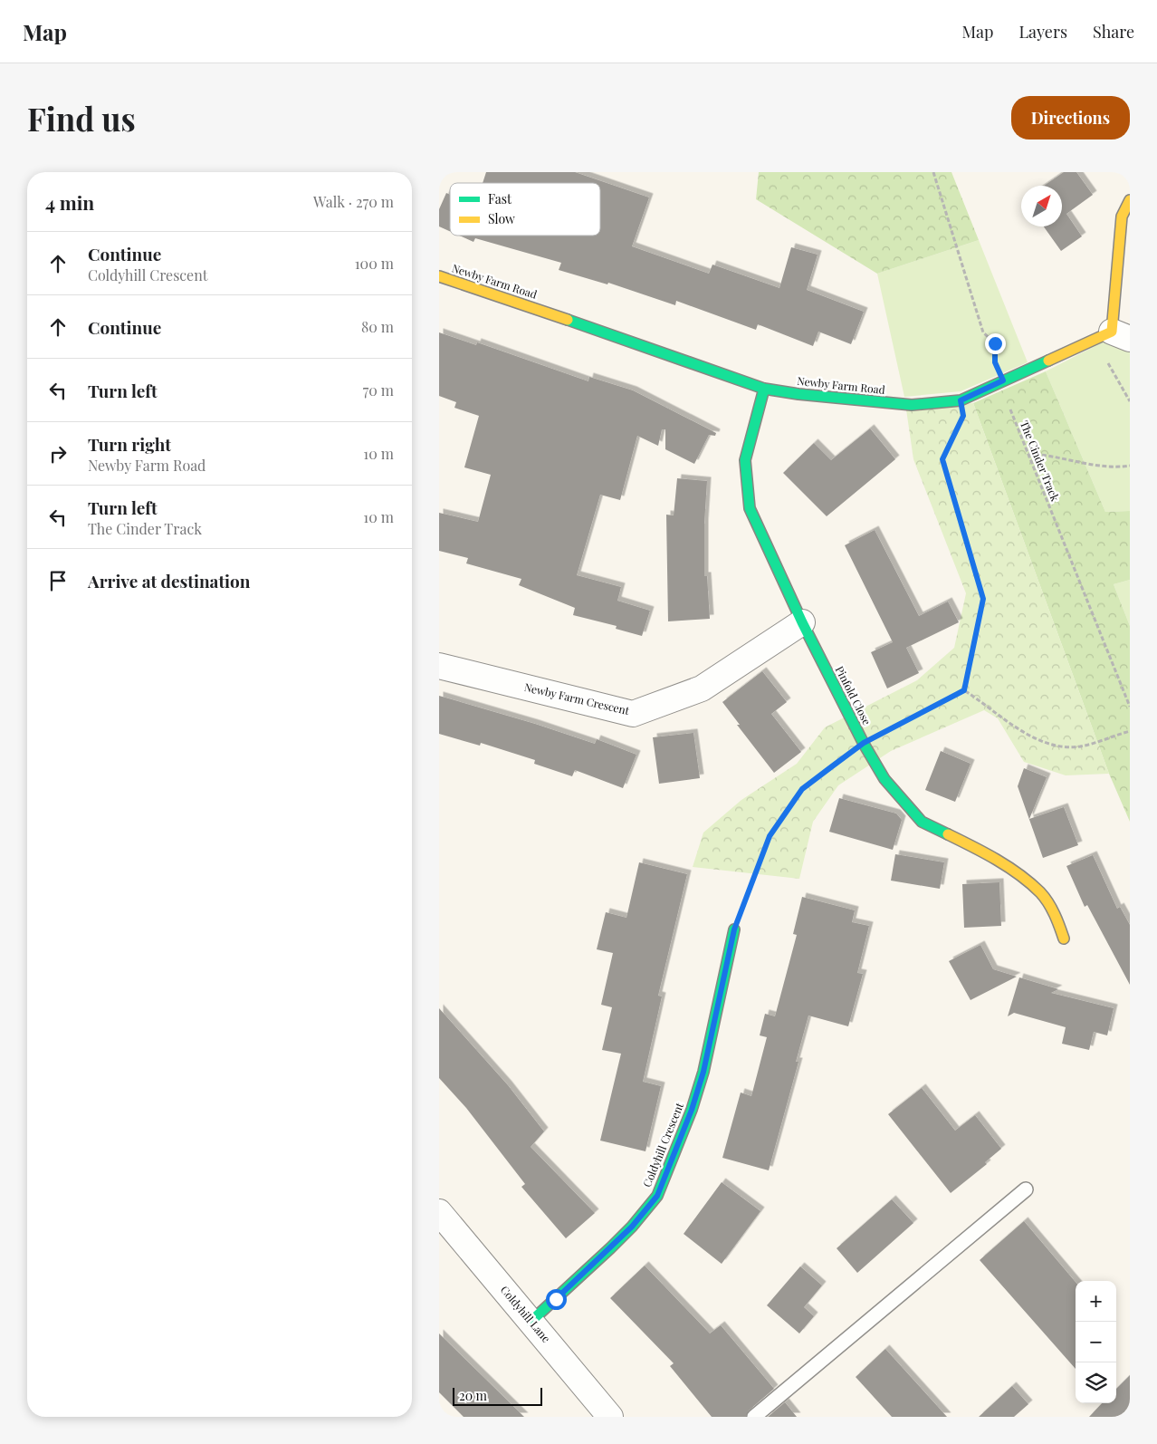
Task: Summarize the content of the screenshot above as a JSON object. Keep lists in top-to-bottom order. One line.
{"streets":{"street":["Newby Farm Road","Pinfold Close","Newby Farm Crescent","Coldyhill Crescent","Coldyhill Lane"],"path":["The Cinder Track"]},"crossings":[["Newby Farm Road","The Cinder Track"],["Newby Farm Road","Pinfold Close"],["Pinfold Close","Newby Farm Crescent"],["Coldyhill Crescent","Coldyhill Lane"]],"legend":["Fast","Slow"],"scale_bar":"20 m","north":"top right","page":{"header":"Map","nav":["Map","Layers","Share"],"buttons":"Directions","title":"Find us","heading":["4 min","Walk · 270 m"],"list":[["Continue","Coldyhill Crescent","100 m"],["Continue","80 m"],["Turn left","70 m"],["Turn right","Newby Farm Road","10 m"],["Turn left","The Cinder Track","10 m"],"Arrive at destination"],"map_buttons":["+","−"],"scale":"20 m"}}
